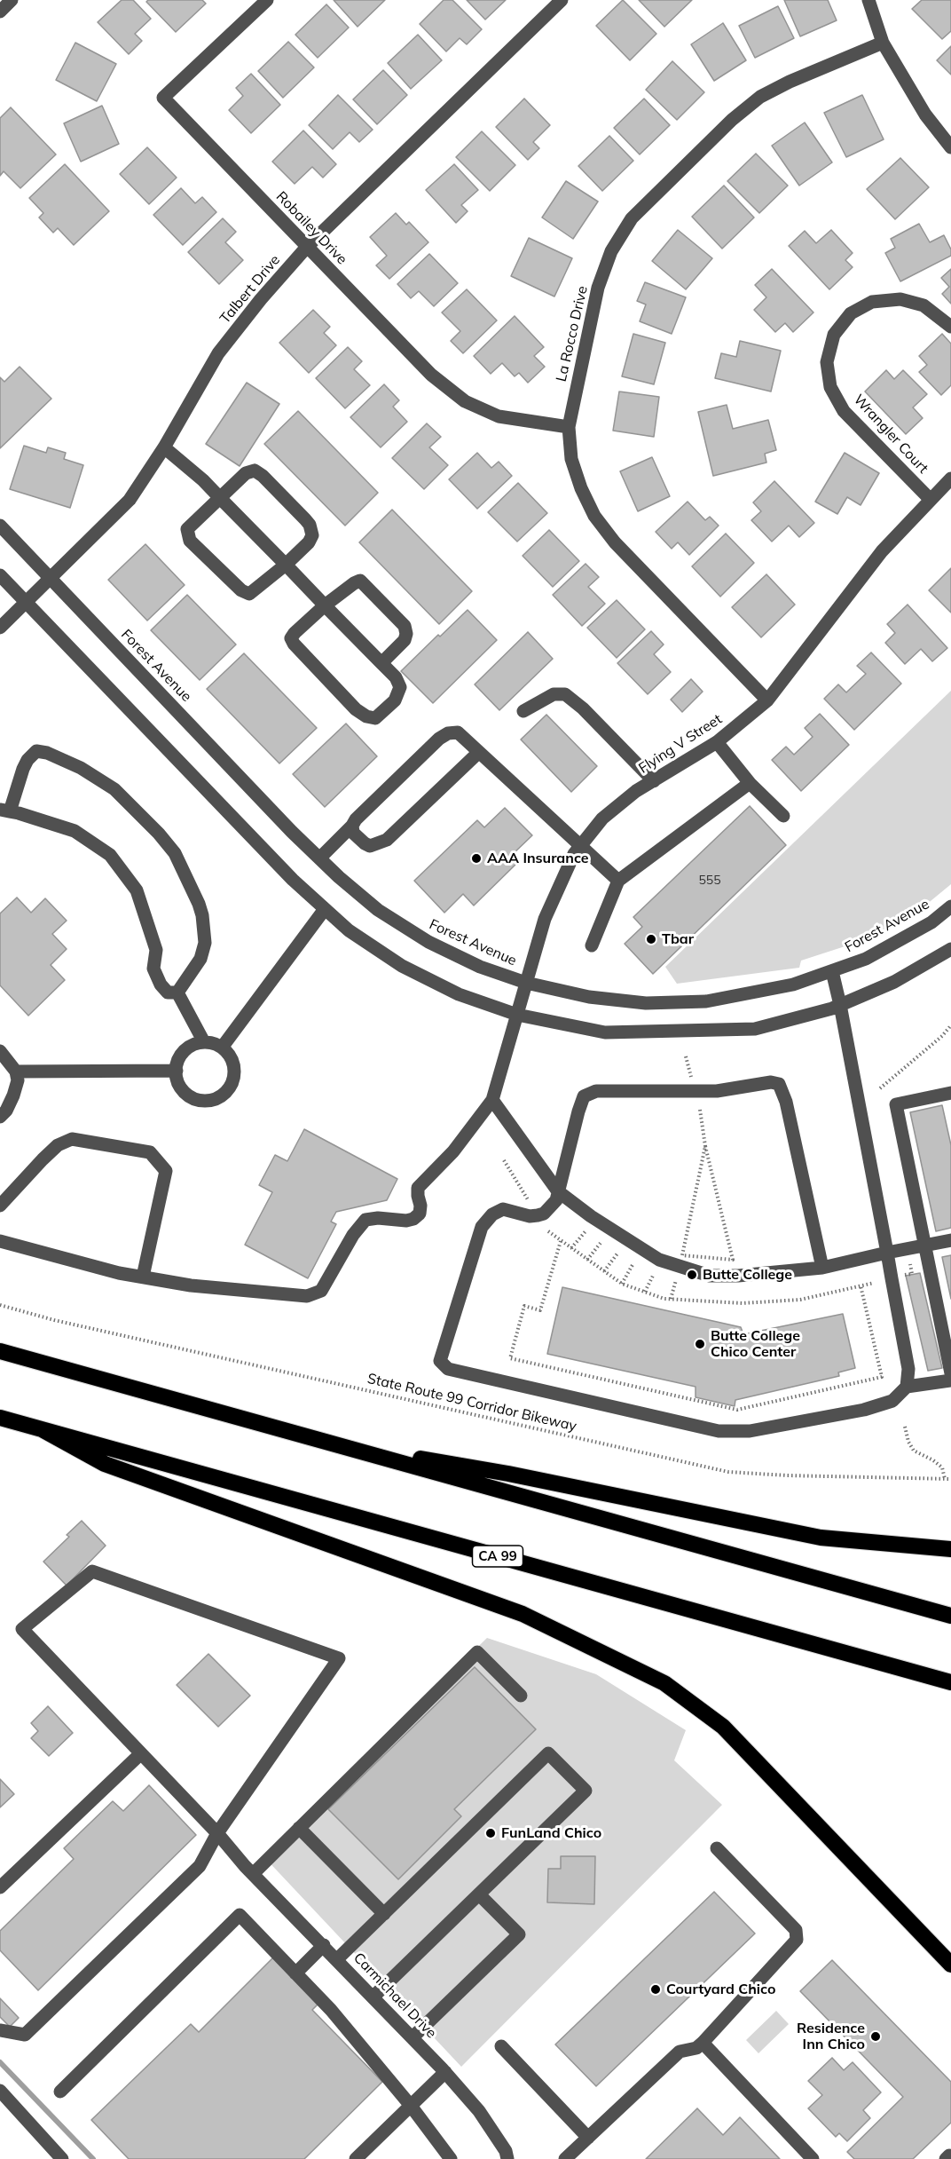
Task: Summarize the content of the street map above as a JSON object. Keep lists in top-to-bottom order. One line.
{"streets":{"highway":["CA 99"],"street":["Robailey Drive","Talbert Drive","La Rocco Drive","Wrangler Court","Forest Avenue","Flying V Street","Carmichael Drive"],"path":["State Route 99 Corridor Bikeway"]},"crossings":[["Robailey Drive","Talbert Drive"],["Robailey Drive","La Rocco Drive"],["Talbert Drive","Forest Avenue"],["La Rocco Drive","Flying V Street"],["Wrangler Court","Flying V Street"],["Forest Avenue","Flying V Street"]],"places":["AAA Insurance","Tbar","Butte College","Butte College Chico Center","FunLand Chico","Courtyard Chico","Residence Inn Chico"],"house_numbers":["555"]}
